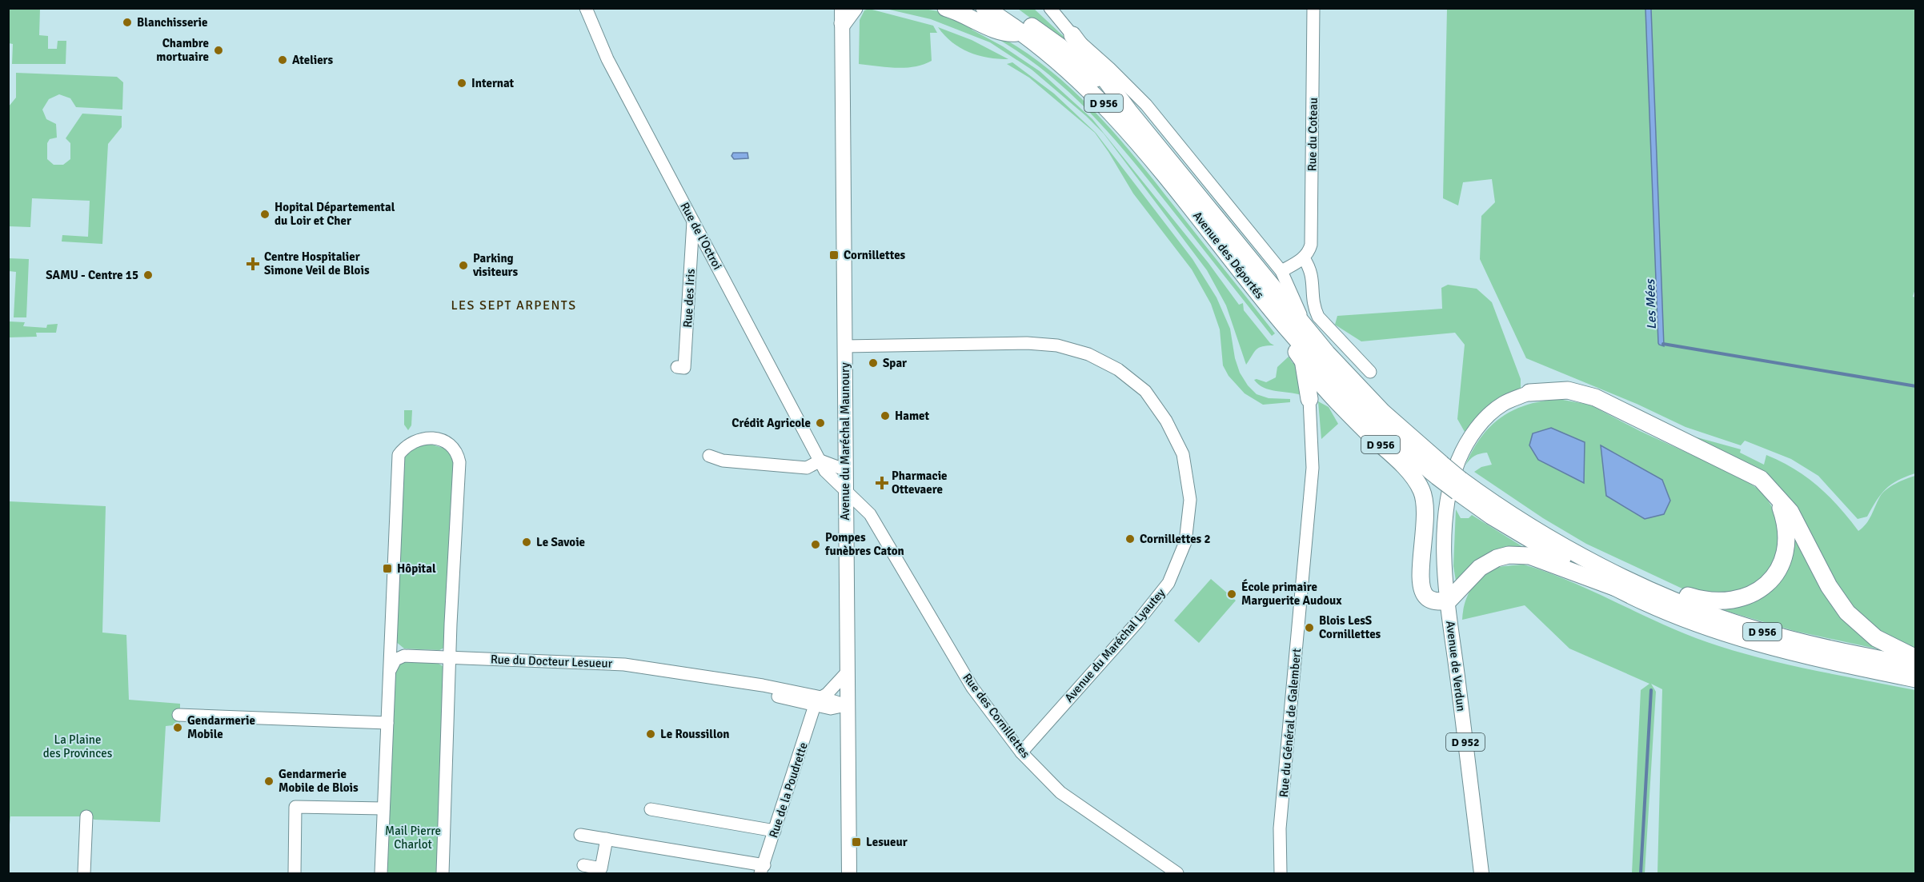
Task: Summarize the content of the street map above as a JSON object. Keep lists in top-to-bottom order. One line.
{"streets":{"highway":["D 956","Avenue des Déportés"],"main road":["Avenue du Maréchal Maunoury","Avenue de Verdun","D 952"],"street":["Rue du Coteau","Rue de l'Octroi","Rue des Iris","Avenue du Maréchal Lyautey","Rue du Docteur Lesueur","Rue des Cornillettes","Rue du Général de Galembert","Rue de la Poudrette"]},"crossings":[["D 956","Avenue des Déportés"],["D 956","Avenue de Verdun"],["Rue de l'Octroi","Rue des Iris"],["Rue de l'Octroi","Avenue du Maréchal Maunoury"],["Rue de l'Octroi","Rue des Cornillettes"],["Avenue du Maréchal Maunoury","Avenue du Maréchal Lyautey"],["Avenue du Maréchal Maunoury","Rue du Docteur Lesueur"],["Avenue du Maréchal Maunoury","Rue des Cornillettes"],["Avenue du Maréchal Lyautey","Rue des Cornillettes"],["Rue du Docteur Lesueur","Rue de la Poudrette"]],"districts":["LES SEPT ARPENTS"],"water":["Les Mées"],"parks":["La Plaine des Provinces","Mail Pierre Charlot"],"places":{"other":["Blanchisserie","Chambre mortuaire","Ateliers","Internat","Hopital Départemental du Loir et Cher","Parking visiteurs","SAMU - Centre 15","Spar","Hamet","Crédit Agricole","Cornillettes 2","Le Savoie","Pompes funèbres Caton","École primaire Marguerite Audoux","Blois LesS Cornillettes","Gendarmerie Mobile","Le Roussillon","Gendarmerie Mobile de Blois"],"transit":["Cornillettes","Hôpital","Lesueur"],"health":["Centre Hospitalier Simone Veil de Blois","Pharmacie Ottevaere"]}}
